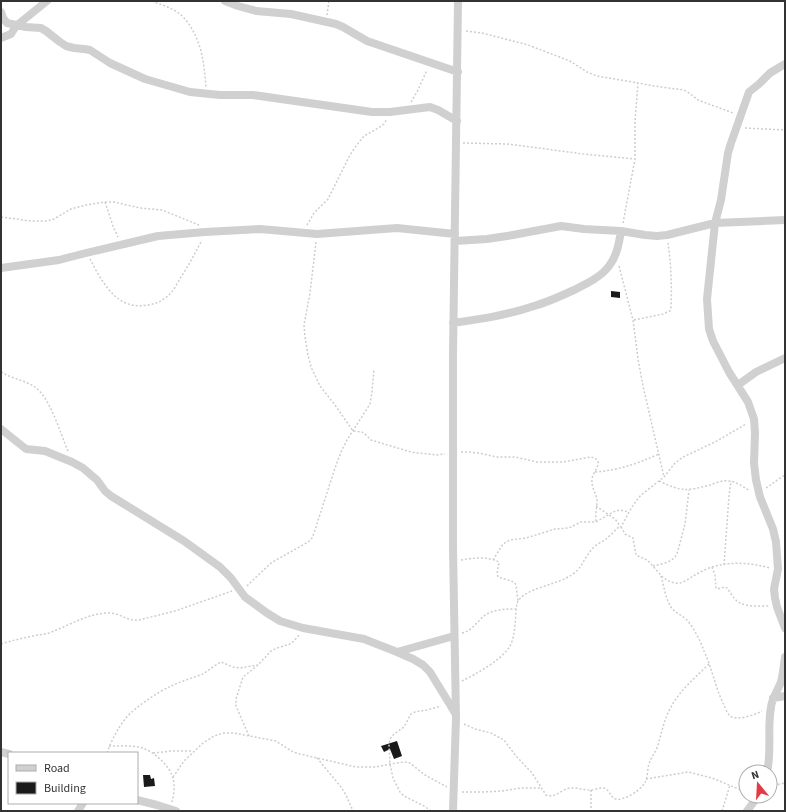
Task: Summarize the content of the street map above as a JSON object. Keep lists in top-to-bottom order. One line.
{"legend":["Road","Building"],"north":"top"}
